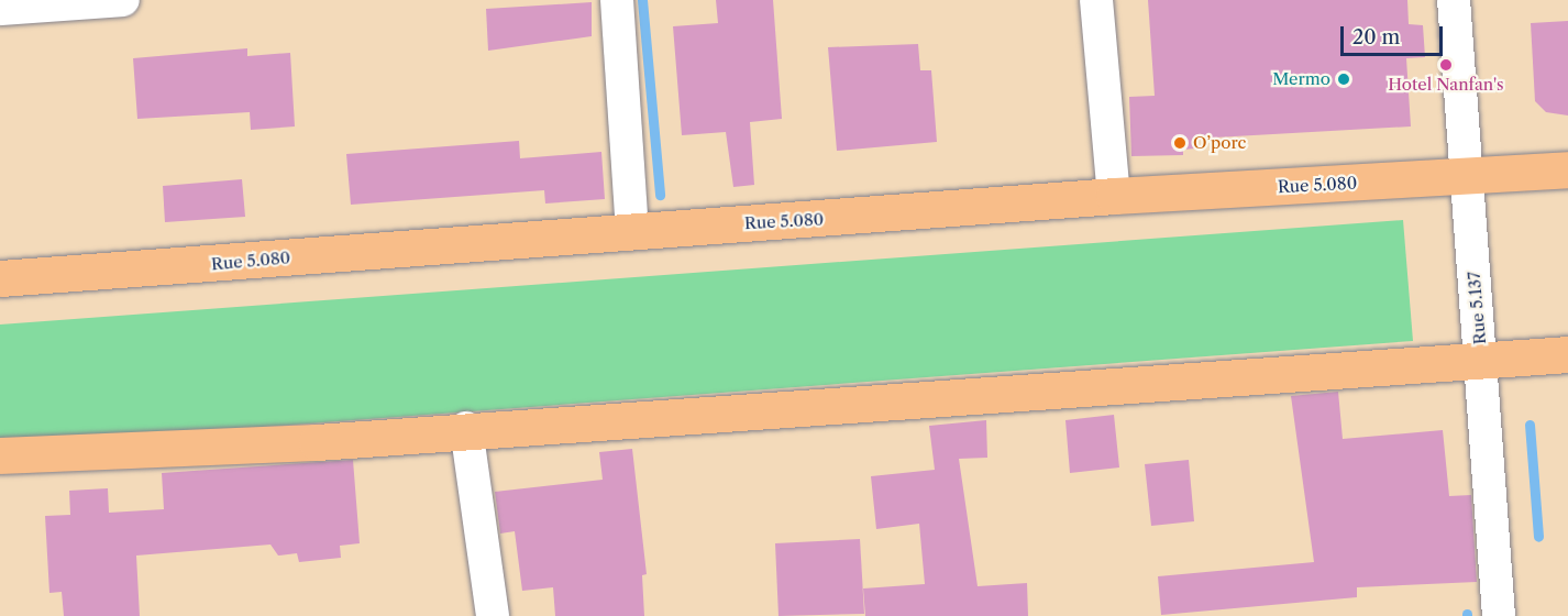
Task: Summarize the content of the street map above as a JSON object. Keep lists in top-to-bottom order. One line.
{"streets":{"main road":["Rue 5.080"],"street":["Rue 5.137"]},"crossings":[["Rue 5.080","Rue 5.137"]],"places":["Hotel Nanfan's","Mermo","O’porc"],"scale_bar":"20 m"}
